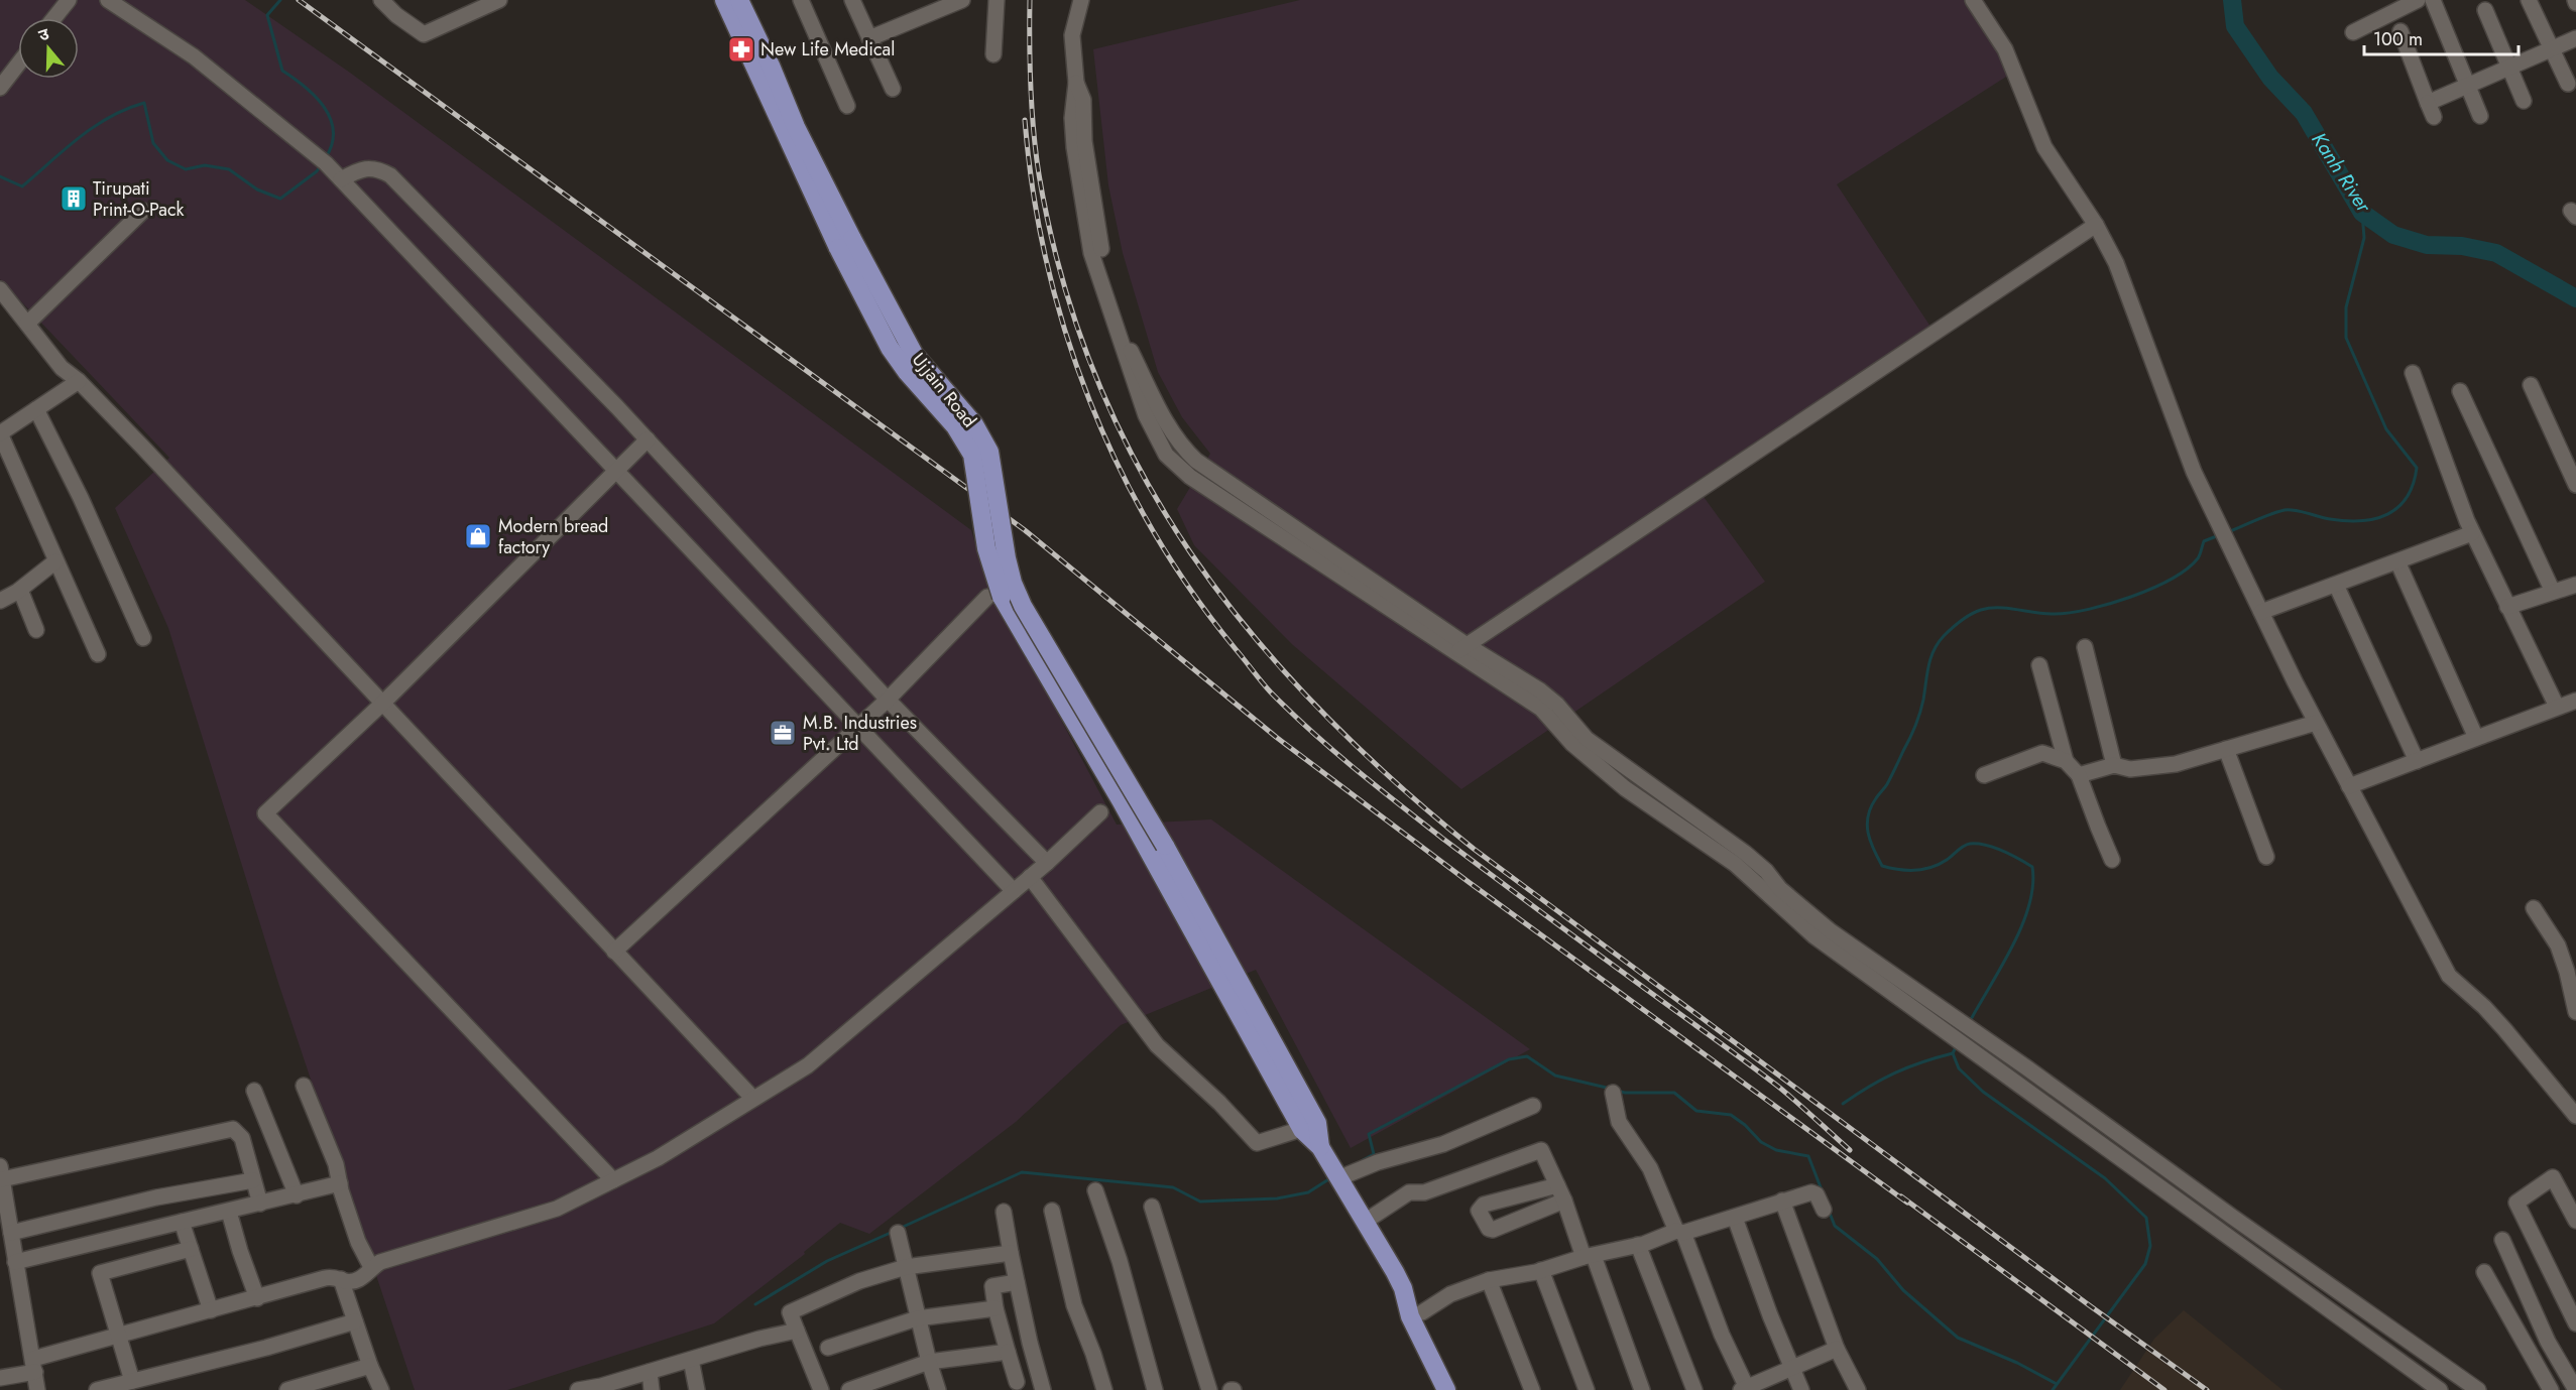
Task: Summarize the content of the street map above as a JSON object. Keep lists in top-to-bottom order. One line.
{"streets":{"main road":["Ujjain Road"]},"water":["Kanh River"],"places":{"pharmacy":["New Life Medical"],"building":["Tirupati Print-O-Pack"],"shop":["Modern bread factory"],"office":["M.B. Industries Pvt. Ltd"]},"scale_bar":"100 m","north":"top"}
